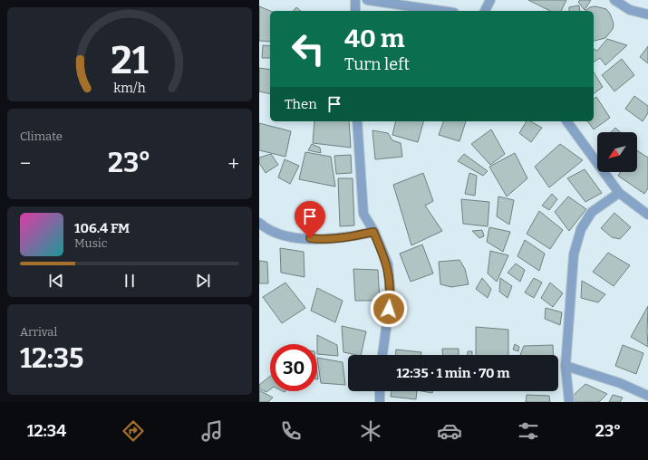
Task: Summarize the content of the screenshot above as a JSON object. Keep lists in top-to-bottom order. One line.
{"north":"bottom left","page":{"turn":["40 m","Turn left"],"then":"Then","tile":["Climate",["Arrival","12:35"]],"heat":["−","23°","+"],"song":["106.4 FM","Music"],"limit":"30","trip":"12:35 · 1 min · 70 m","tabs":["12:34","23°"],"gauge":["21","km/h"]}}
